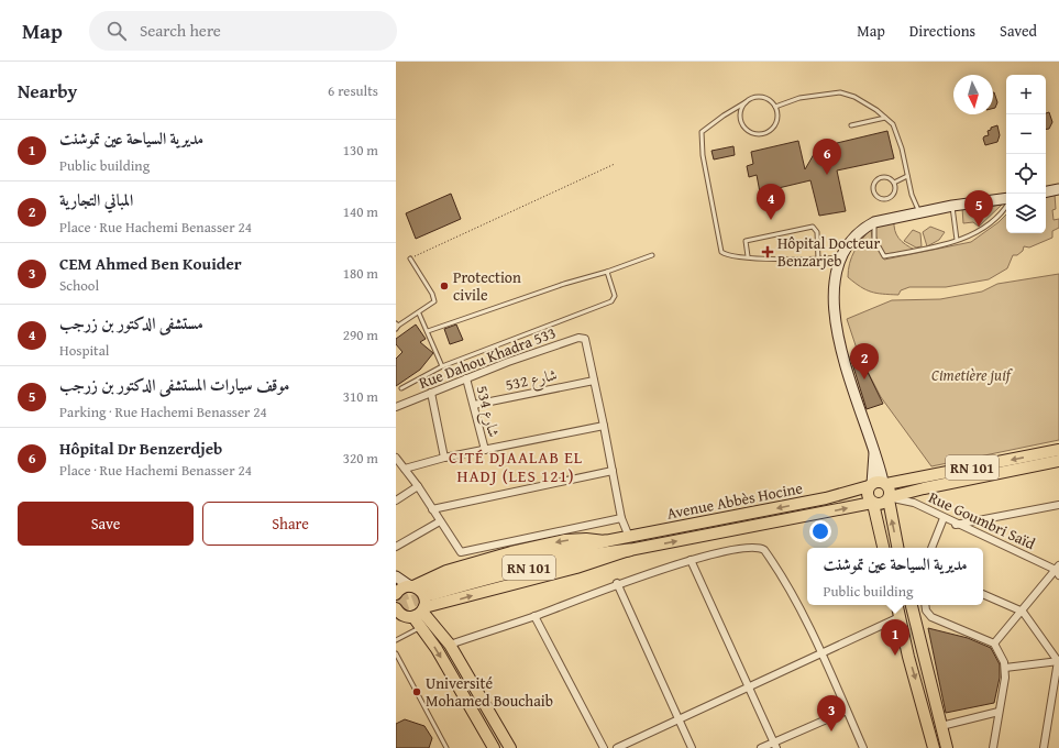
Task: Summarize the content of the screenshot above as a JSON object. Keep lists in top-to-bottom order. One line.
{"streets":{"highway":["RN 101"],"main road":["Avenue Abbès Hocine"],"street":["Rue Dahou Khadra 533","532 شارع","534 شارع","Rue Goumbri Saïd"]},"crossings":[["Rue Dahou Khadra 533","532 شارع"],["Rue Dahou Khadra 533","534 شارع"],["532 شارع","534 شارع"],["RN 101","Avenue Abbès Hocine"],["RN 101","Rue Goumbri Saïd"],["Avenue Abbès Hocine","Rue Goumbri Saïd"]],"districts":["CITÉ DJAALAB EL HADJ (LES 121)"],"parks":["Cimetière juif"],"places":{"health":["Hôpital Docteur Benzarjeb"],"other":["Protection civile","Université Mohamed Bouchaib"]},"north":"bottom","page":{"header":"Map","search":"Search here","nav":["Map","Directions","Saved"],"heading":["Nearby","6 results"],"map_buttons":["+","−"],"list":[{"mark":"1","name":"مديرية السياحة عين تموشنت","note":"Public building","value":"130 m"},{"mark":"2","name":"المباني التجارية","note":"Place · Rue Hachemi Benasser 24","value":"140 m"},{"mark":"3","name":"CEM Ahmed Ben Kouider","note":"School","value":"180 m"},{"mark":"4","name":"مستشفى الدكتور بن زرجب","note":"Hospital","value":"290 m"},{"mark":"5","name":"موقف سيارات المستشفى الدكتور بن زرجب","note":"Parking · Rue Hachemi Benasser 24","value":"310 m"},{"mark":"6","name":"Hôpital Dr Benzerdjeb","note":"Place · Rue Hachemi Benasser 24","value":"320 m"}],"pins":["6","4","5","2","1","3"],"buttons":["Save","Share"],"popup":["مديرية السياحة عين تموشنت","Public building"]}}
